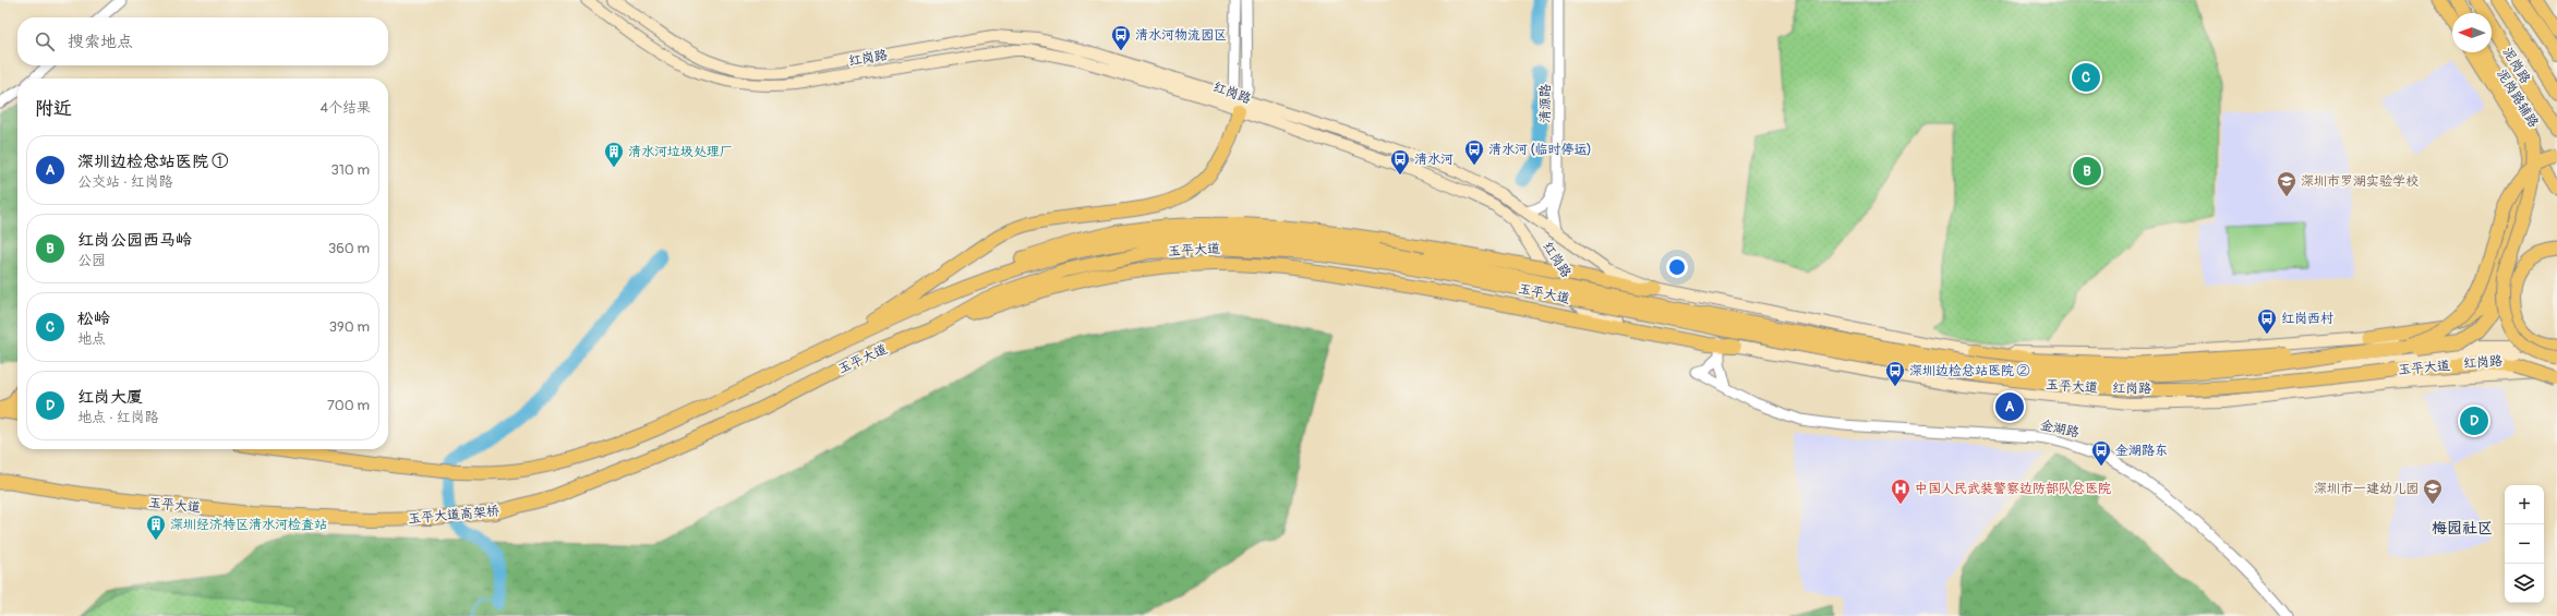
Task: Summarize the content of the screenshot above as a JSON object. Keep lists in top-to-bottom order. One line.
{"streets":{"highway":["泥岗路","玉平大道","玉平大道高架桥"],"main road":["红岗路","泥岗路辅路"],"street":["清源路","金湖路"]},"crossings":[["红岗路","清源路"],["红岗路","玉平大道"],["红岗路","金湖路"],["玉平大道","玉平大道高架桥"]],"districts":["梅园社区"],"places":{"bus stop":["清水河物流园区","清水河 (临时停运)","清水河","红岗西村","深圳边检总站医院 ②","金湖路东"],"building":["清水河垃圾处理厂","深圳经济特区清水河检查站"],"school or university":["深圳市罗湖实验学校","深圳市一建幼儿园"],"hospital":["中国人民武装警察边防部队总医院"]},"north":"left","page":{"search":"搜索地点","pins":["C","B","A","D"],"heading":["附近","4个结果"],"list":[{"mark":"A","name":"深圳边检总站医院 ①","note":"公交站 · 红岗路","value":"310 m"},{"mark":"B","name":"红岗公园西马岭","note":"公园","value":"360 m"},{"mark":"C","name":"松岭","note":"地点","value":"390 m"},{"mark":"D","name":"红岗大厦","note":"地点 · 红岗路","value":"700 m"}],"map_buttons":["+","−"]}}
